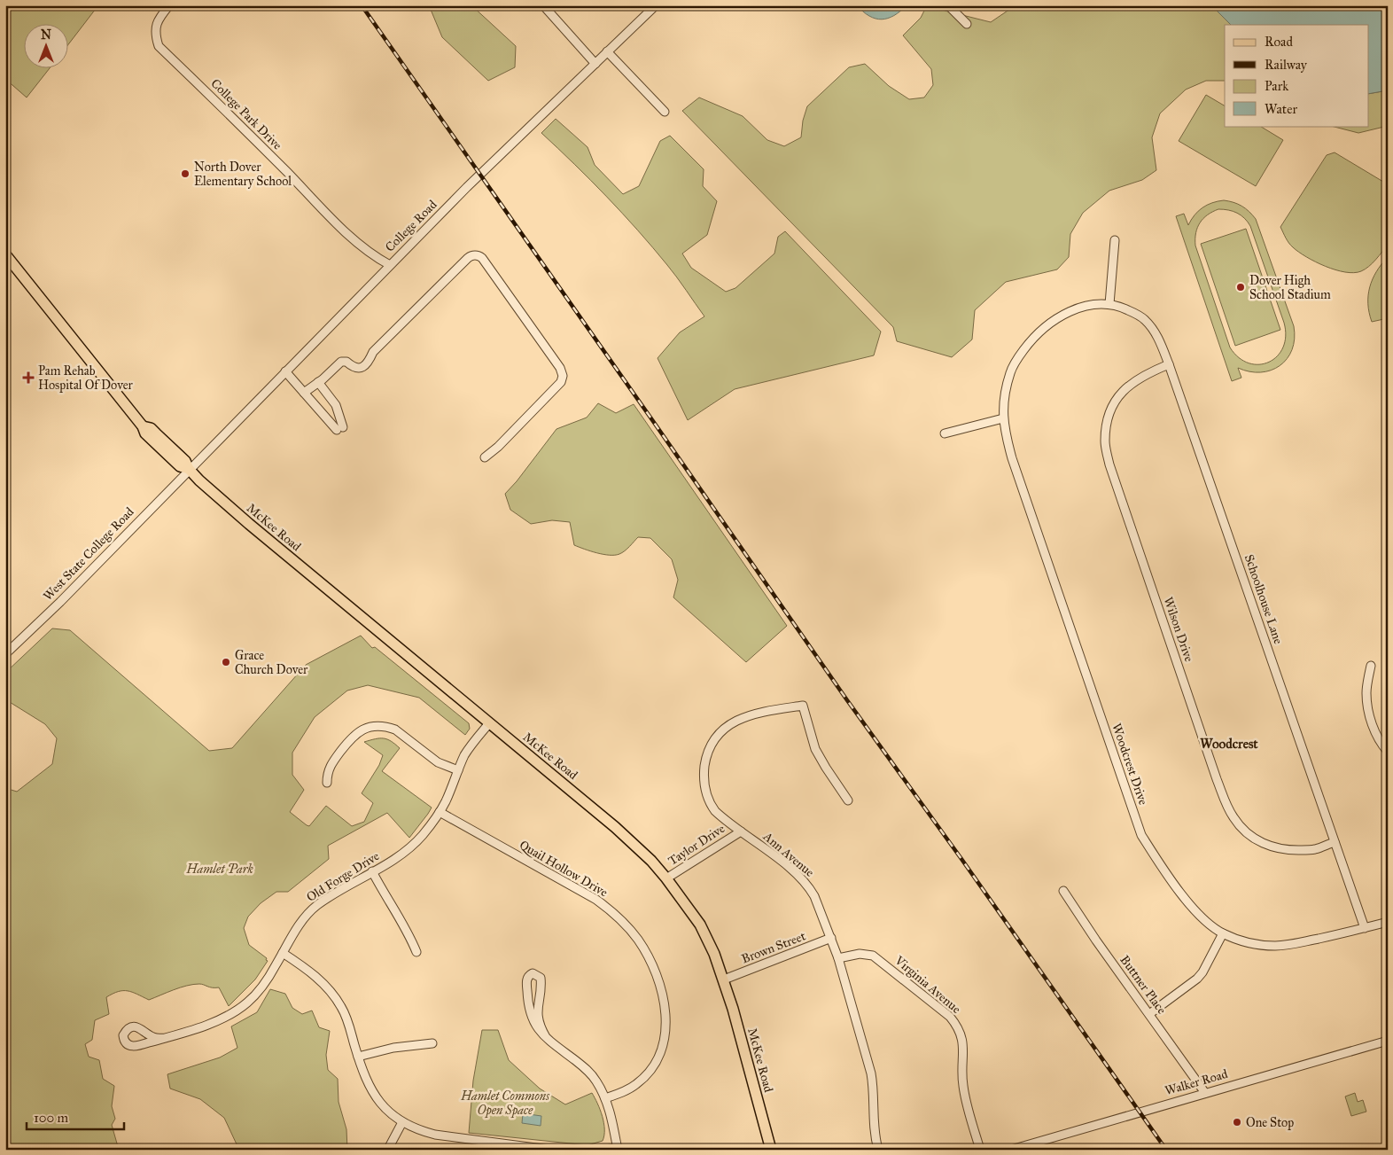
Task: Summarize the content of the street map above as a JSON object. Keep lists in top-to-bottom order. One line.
{"streets":{"main road":["McKee Road"],"street":["College Park Drive","College Road","West State College Road","Schoolhouse Lane","Wilson Drive","Woodcrest Drive","Taylor Drive","Ann Avenue","Quail Hollow Drive","Old Forge Drive","Brown Street","Virginia Avenue","Buttner Place","Walker Road"]},"crossings":[["College Park Drive","College Road"],["College Road","McKee Road"],["College Road","West State College Road"],["McKee Road","West State College Road"],["McKee Road","Taylor Drive"],["McKee Road","Old Forge Drive"],["McKee Road","Brown Street"],["Schoolhouse Lane","Wilson Drive"],["Schoolhouse Lane","Woodcrest Drive"],["Taylor Drive","Ann Avenue"],["Ann Avenue","Brown Street"],["Ann Avenue","Virginia Avenue"],["Quail Hollow Drive","Old Forge Drive"],["Buttner Place","Walker Road"]],"districts":["Woodcrest"],"parks":["Hamlet Park","Hamlet Commons Open Space"],"places":{"other":["North Dover Elementary School","Dover High School Stadium","Grace Church Dover","One Stop"],"health":["Pam Rehab Hospital Of Dover"]},"legend":["Road","Railway","Park","Water"],"scale_bar":"100 m","north":"top"}
